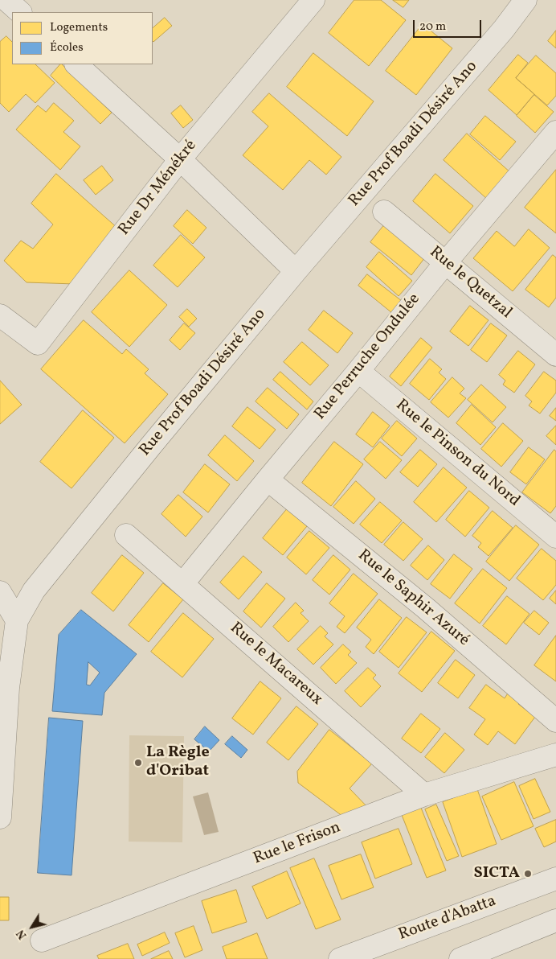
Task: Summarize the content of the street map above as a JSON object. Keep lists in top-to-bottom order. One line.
{"streets":{"street":["Rue Prof Boadi Désiré Ano","Rue Dr Ménékré","Rue le Quetzal","Rue Perruche Ondulée","Rue le Pinson du Nord","Rue le Saphir Azuré","Rue le Macareux","Rue le Frison","Route d'Abatta"]},"crossings":[["Rue le Quetzal","Rue Perruche Ondulée"],["Rue Perruche Ondulée","Rue le Pinson du Nord"],["Rue Perruche Ondulée","Rue le Saphir Azuré"],["Rue Perruche Ondulée","Rue le Macareux"],["Rue le Macareux","Rue le Frison"]],"places":["La Règle d'Oribat","SICTA"],"legend":["Logements","Écoles"],"scale_bar":"20 m","north":"bottom left"}
